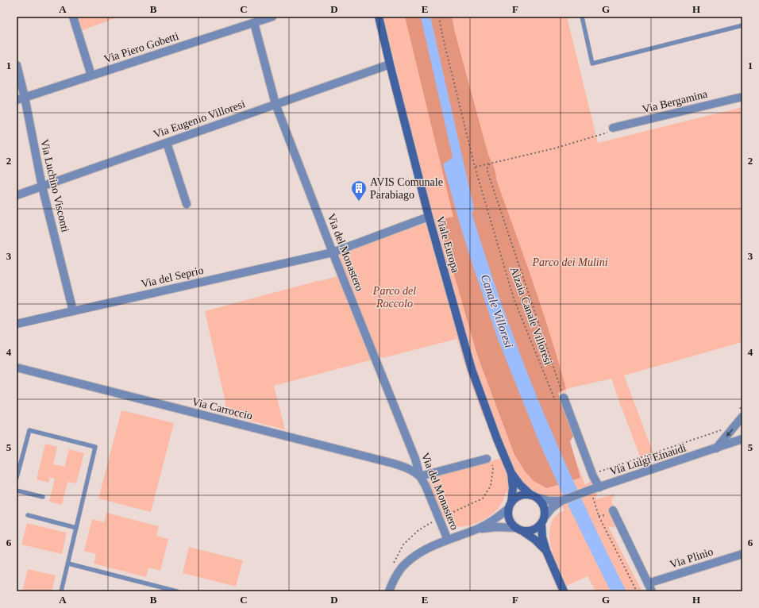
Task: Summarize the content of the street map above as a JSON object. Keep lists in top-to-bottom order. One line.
{"streets":{"street":["Via Piero Gobetti","Via Bergamina","Via Eugenio Villoresi","Via Luchino Visconti","Viale Europa","Via del Monastero","Via del Seprio","Via Carroccio","Via Luigi Einaudi","Via Plinio"],"path":["Alzaia Canale Villoresi"]},"crossings":[["Via Piero Gobetti","Via Luchino Visconti"],["Via Piero Gobetti","Via del Monastero"],["Via Eugenio Villoresi","Via Luchino Visconti"],["Via Eugenio Villoresi","Viale Europa"],["Via Eugenio Villoresi","Via del Monastero"],["Via Luchino Visconti","Via del Seprio"],["Viale Europa","Via del Seprio"],["Viale Europa","Via Luigi Einaudi"],["Via del Monastero","Via del Seprio"],["Via del Monastero","Via Carroccio"]],"water":["Canale Villoresi"],"parks":["Parco dei Mulini","Parco del Roccolo"],"places":{"building":["AVIS Comunale Parabiago"]},"grid":{"columns":["A","B","C","D","E","F","G","H"],"rows":["1","2","3","4","5","6"]}}
